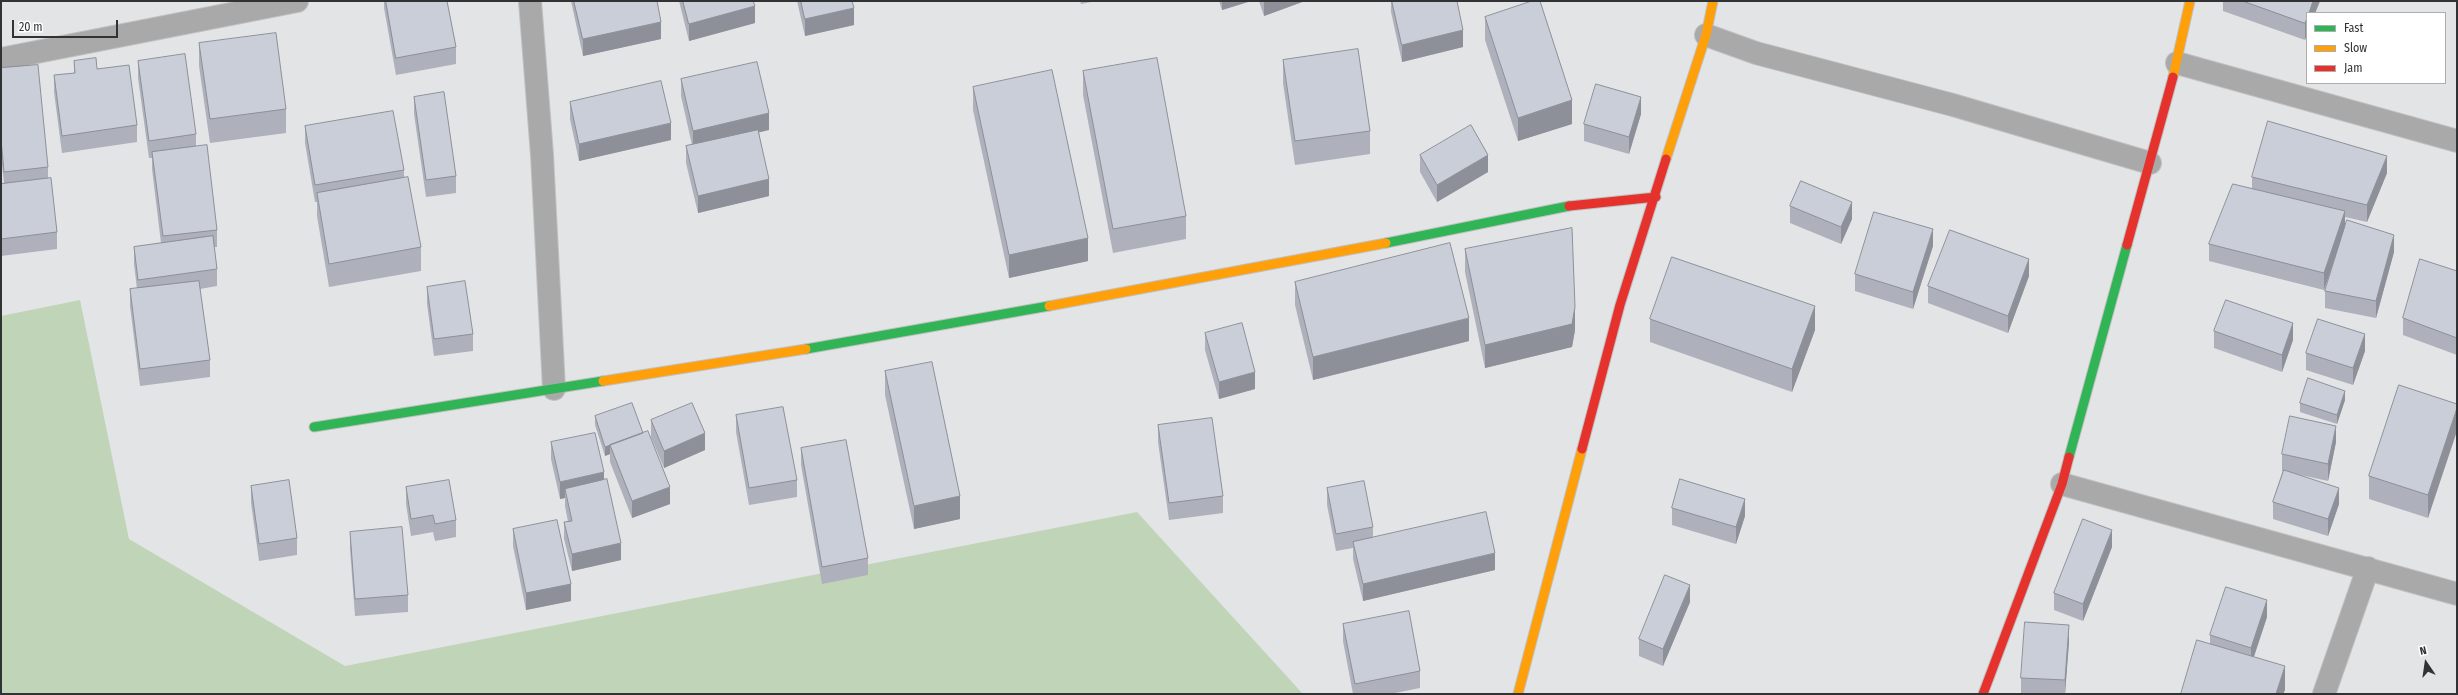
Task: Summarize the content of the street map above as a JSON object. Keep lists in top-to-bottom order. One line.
{"legend":["Fast","Slow","Jam"],"scale_bar":"20 m","north":"top"}
